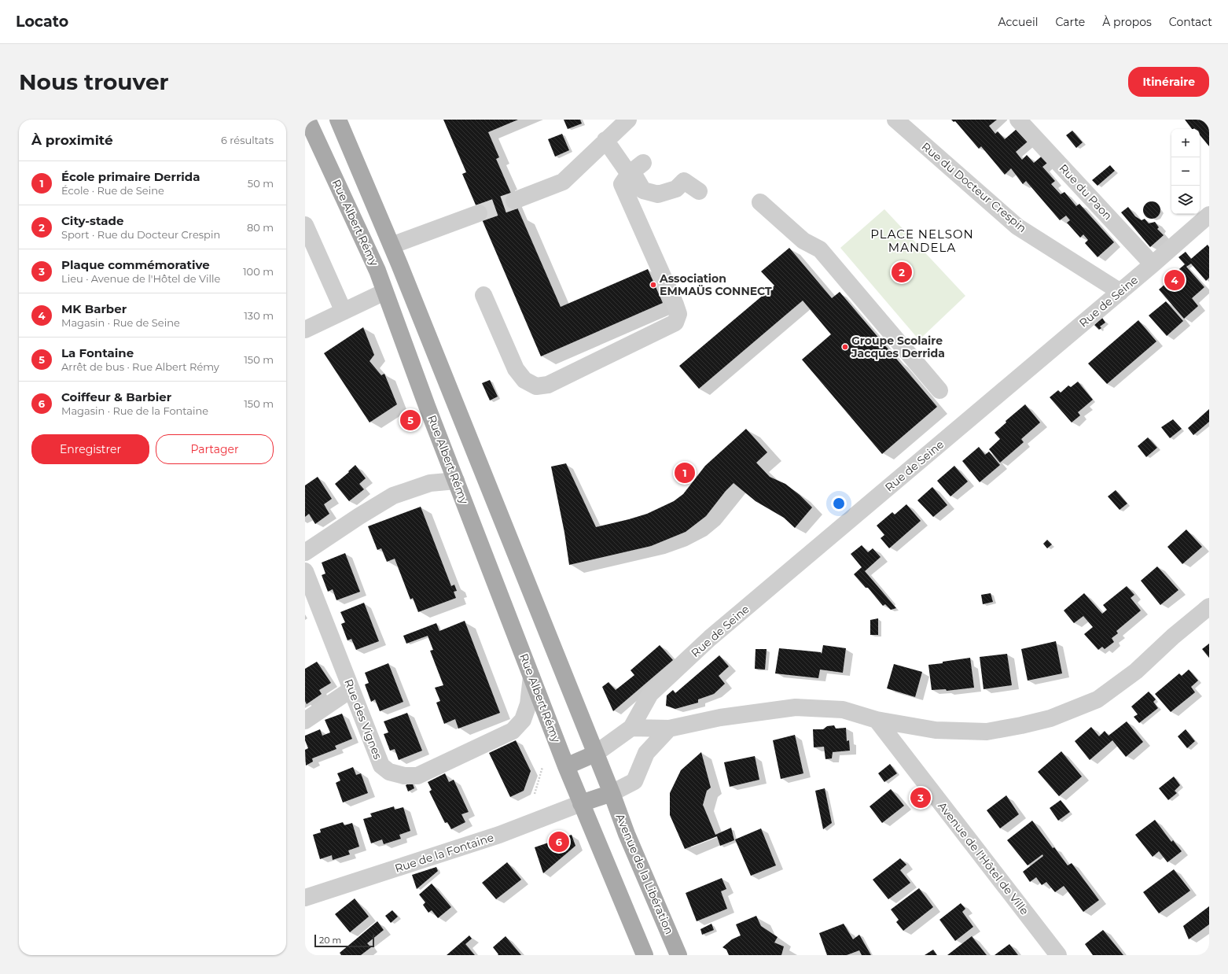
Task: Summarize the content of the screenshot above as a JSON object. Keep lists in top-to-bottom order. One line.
{"streets":{"main road":["Rue Albert Rémy","Avenue de la Libération"],"street":["Rue du Docteur Crespin","Rue du Paon","Rue de Seine","Rue des Vignes","Rue de la Fontaine","Avenue de l'Hôtel de Ville"]},"crossings":[["Rue du Docteur Crespin","Rue de Seine"],["Rue du Paon","Rue de Seine"],["Rue Albert Rémy","Rue des Vignes"],["Rue Albert Rémy","Rue de la Fontaine"],["Rue Albert Rémy","Avenue de la Libération"]],"districts":["PLACE NELSON MANDELA"],"places":["Association EMMAÜS CONNECT","Groupe Scolaire Jacques Derrida"],"scale_bar":"20 m","page":{"header":"Locato","nav":["Accueil","Carte","À propos","Contact"],"buttons":["Itinéraire",["Enregistrer","Partager"]],"title":"Nous trouver","heading":["À proximité","6 résultats"],"map_buttons":["+","−"],"list":[{"mark":"1","name":"École primaire Derrida","note":"École · Rue de Seine","value":"50 m"},{"mark":"2","name":"City-stade","note":"Sport · Rue du Docteur Crespin","value":"80 m"},{"mark":"3","name":"Plaque commémorative","note":"Lieu · Avenue de l'Hôtel de Ville","value":"100 m"},{"mark":"4","name":"MK Barber","note":"Magasin · Rue de Seine","value":"130 m"},{"mark":"5","name":"La Fontaine","note":"Arrêt de bus · Rue Albert Rémy","value":"150 m"},{"mark":"6","name":"Coiffeur & Barbier","note":"Magasin · Rue de la Fontaine","value":"150 m"}],"pins":["2","4","5","1","3","6"],"scale":"20 m"}}
